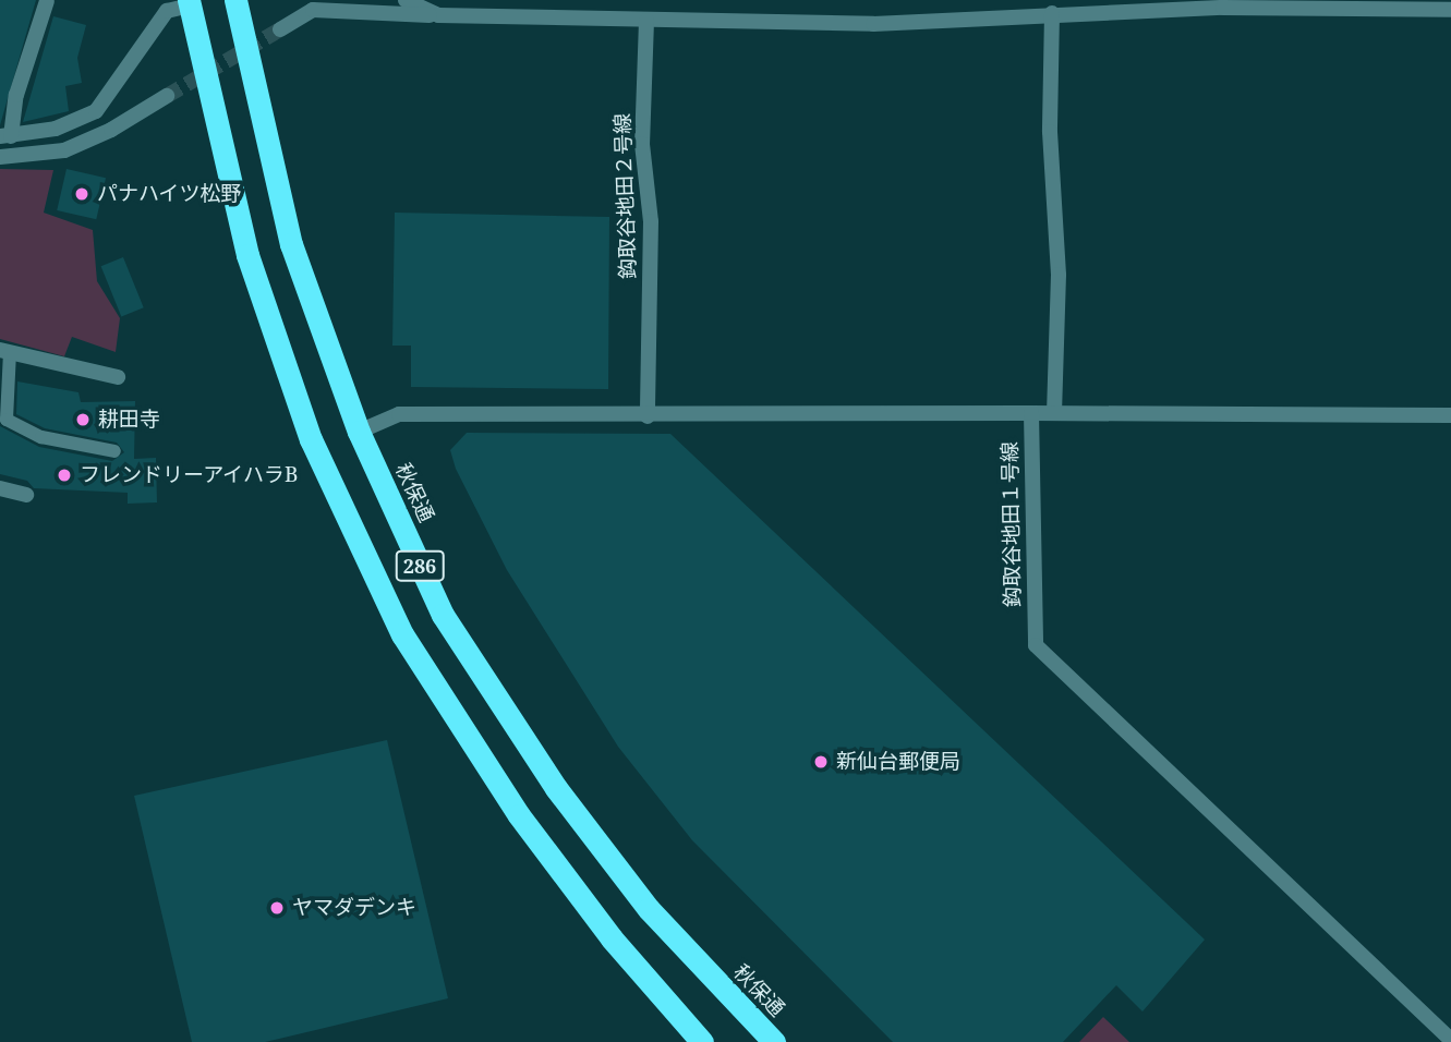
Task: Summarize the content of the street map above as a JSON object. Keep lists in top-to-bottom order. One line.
{"streets":{"highway":["秋保通","286"],"street":["鈎取谷地田２号線","鈎取谷地田１号線"]},"crossings":[["鈎取谷地田２号線","鈎取谷地田１号線"],["秋保通","鈎取谷地田１号線"]],"places":["パナハイツ松野","耕田寺","フレンドリーアイハラB","新仙台郵便局","ヤマダデンキ"]}
